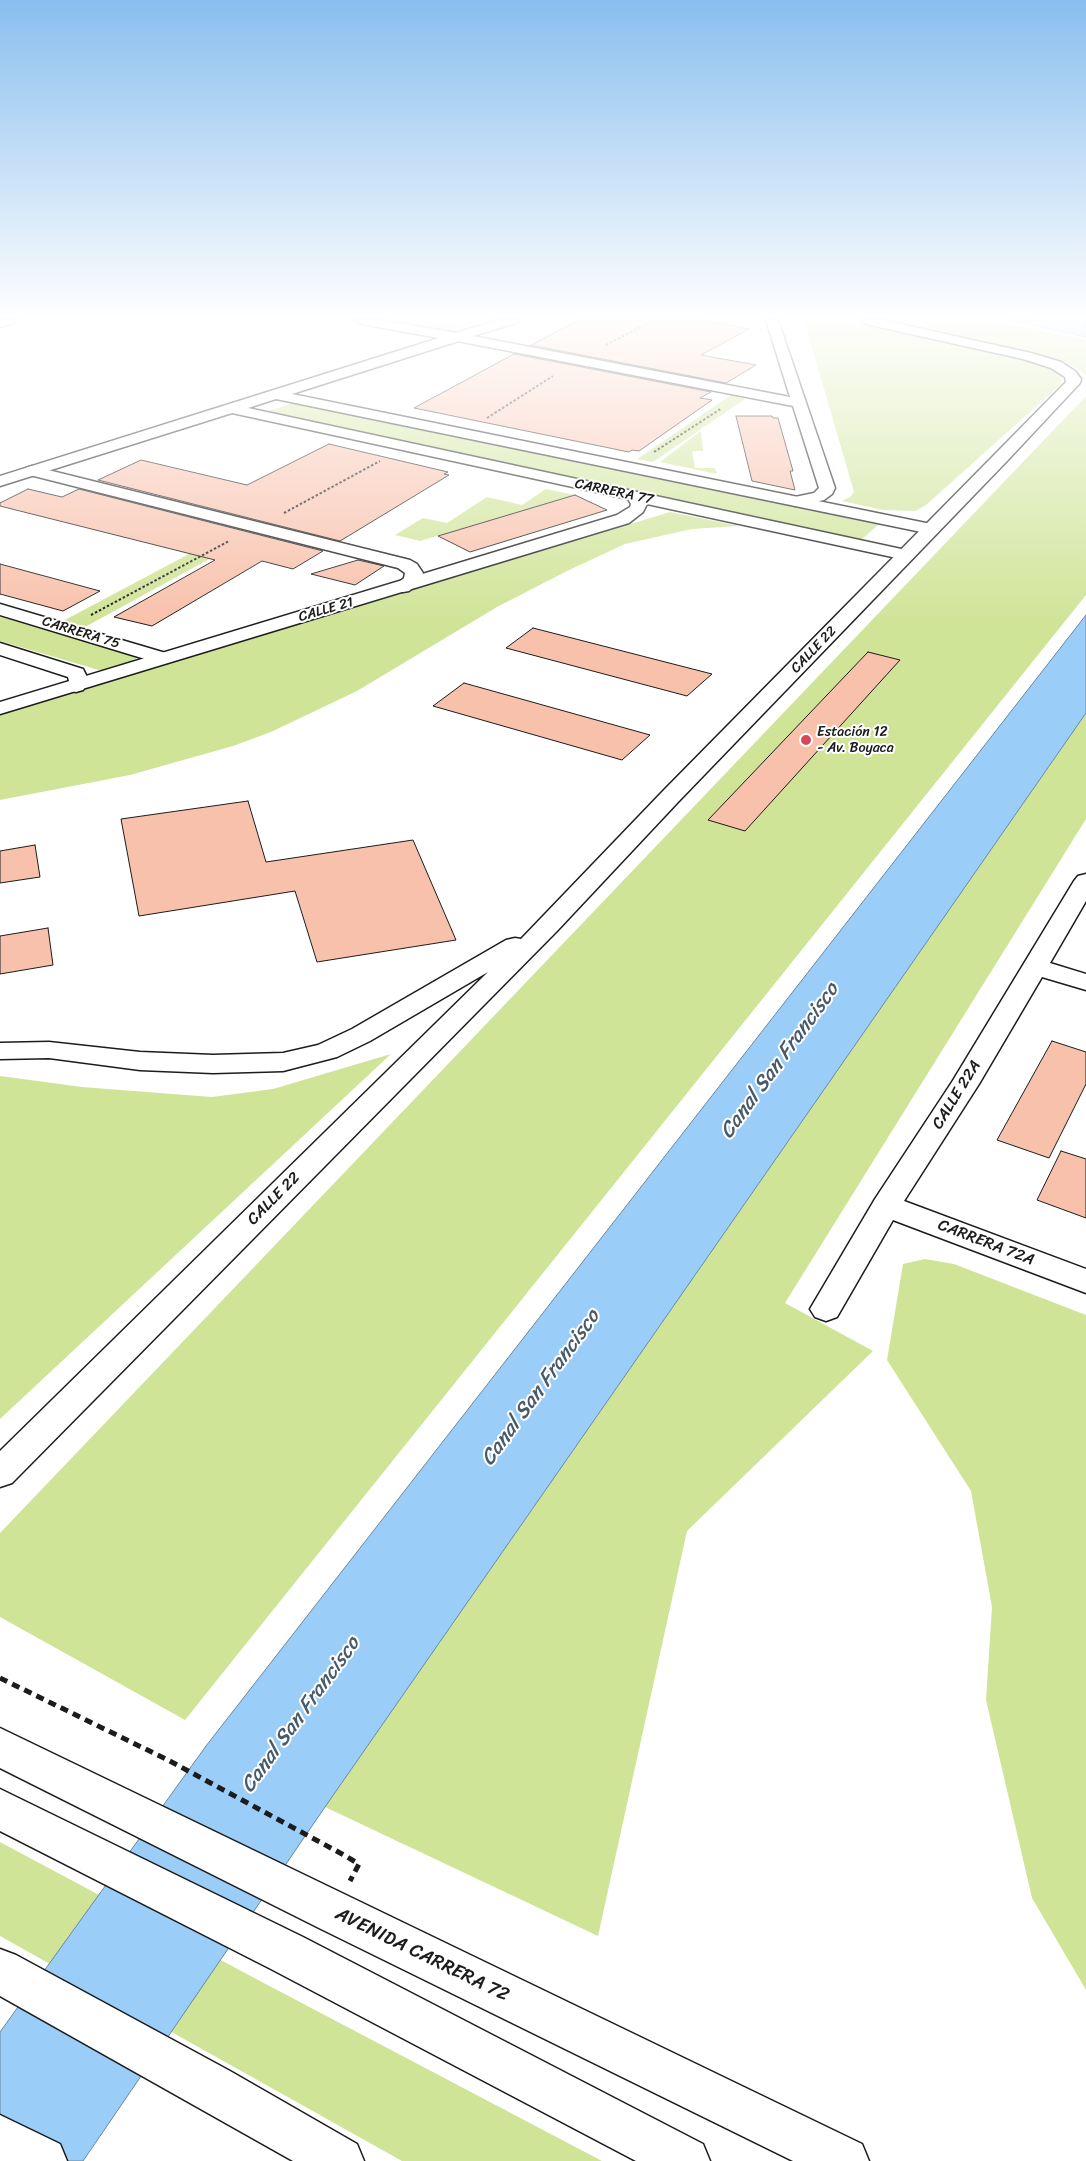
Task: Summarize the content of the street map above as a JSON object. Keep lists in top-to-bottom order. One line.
{"streets":{"main road":["CARRERA 77","CALLE 21","CARRERA 75","CALLE 22","CALLE 22A","CARRERA 72A","AVENIDA CARRERA 72"]},"crossings":[["CARRERA 77","CALLE 21"],["CARRERA 77","CALLE 22"],["CALLE 21","CARRERA 75"],["CALLE 22A","CARRERA 72A"]],"water":["Canal San Francisco"],"places":["Estación 12 - Av. Boyaca"]}
